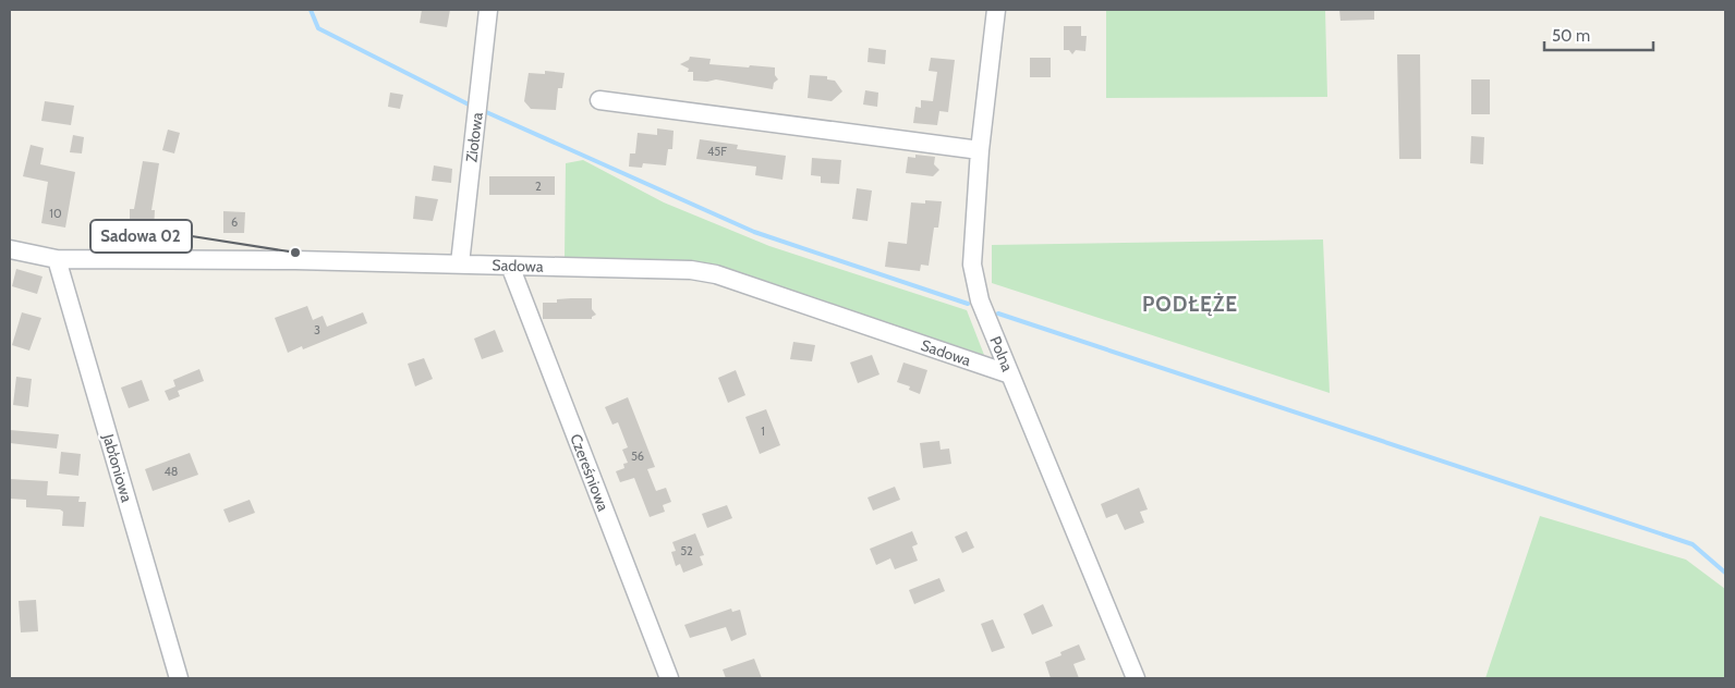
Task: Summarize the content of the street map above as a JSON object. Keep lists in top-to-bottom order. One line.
{"streets":{"street":["Ziołowa","Sadowa","Polna","Jabłoniowa","Czereśniowa"]},"crossings":[["Ziołowa","Sadowa"],["Sadowa","Polna"],["Sadowa","Jabłoniowa"],["Sadowa","Czereśniowa"]],"districts":["PODŁĘŻE"],"places":["Sadowa 02"],"house_numbers":["45F","2","10","6","3","1","56","48","52"],"scale_bar":"50 m"}
